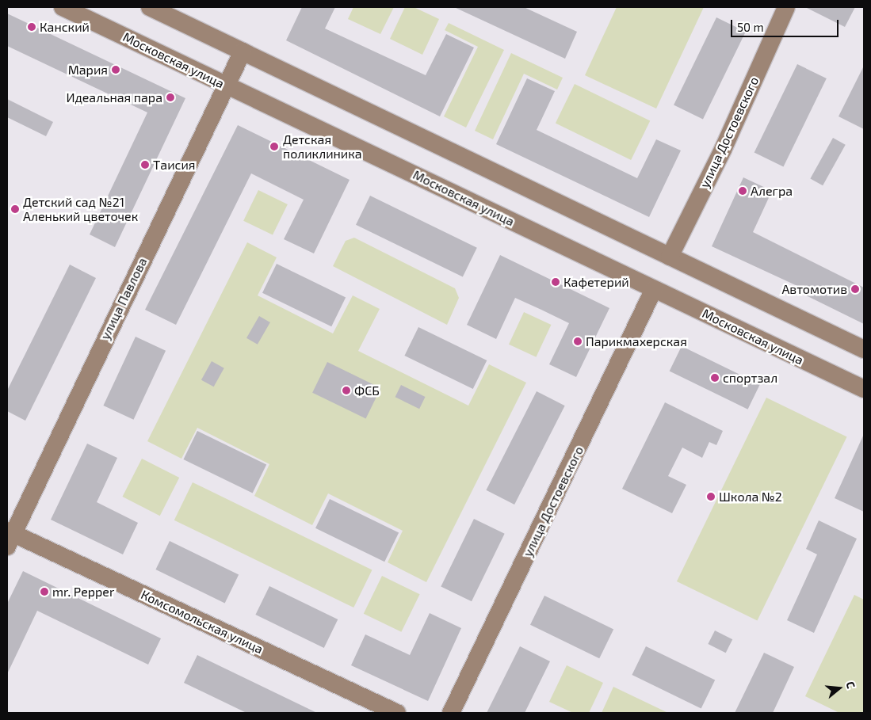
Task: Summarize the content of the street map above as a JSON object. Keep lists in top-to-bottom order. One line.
{"streets":{"street":["Московская улица","улица Достоевского","улица Павлова","Комсомольская улица"]},"crossings":[["Московская улица","улица Достоевского"],["Московская улица","улица Павлова"],["улица Павлова","Комсомольская улица"]],"places":["Канский","Мария","Идеальная пара","Детская поликлиника","Таисия","Алегра","Детский сад №21 Аленький цветочек","Кафетерий","Автомотив","Парикмахерская","спортзал","ФСБ","Школа №2","mr. Pepper"],"scale_bar":"50 m","north":"right"}
